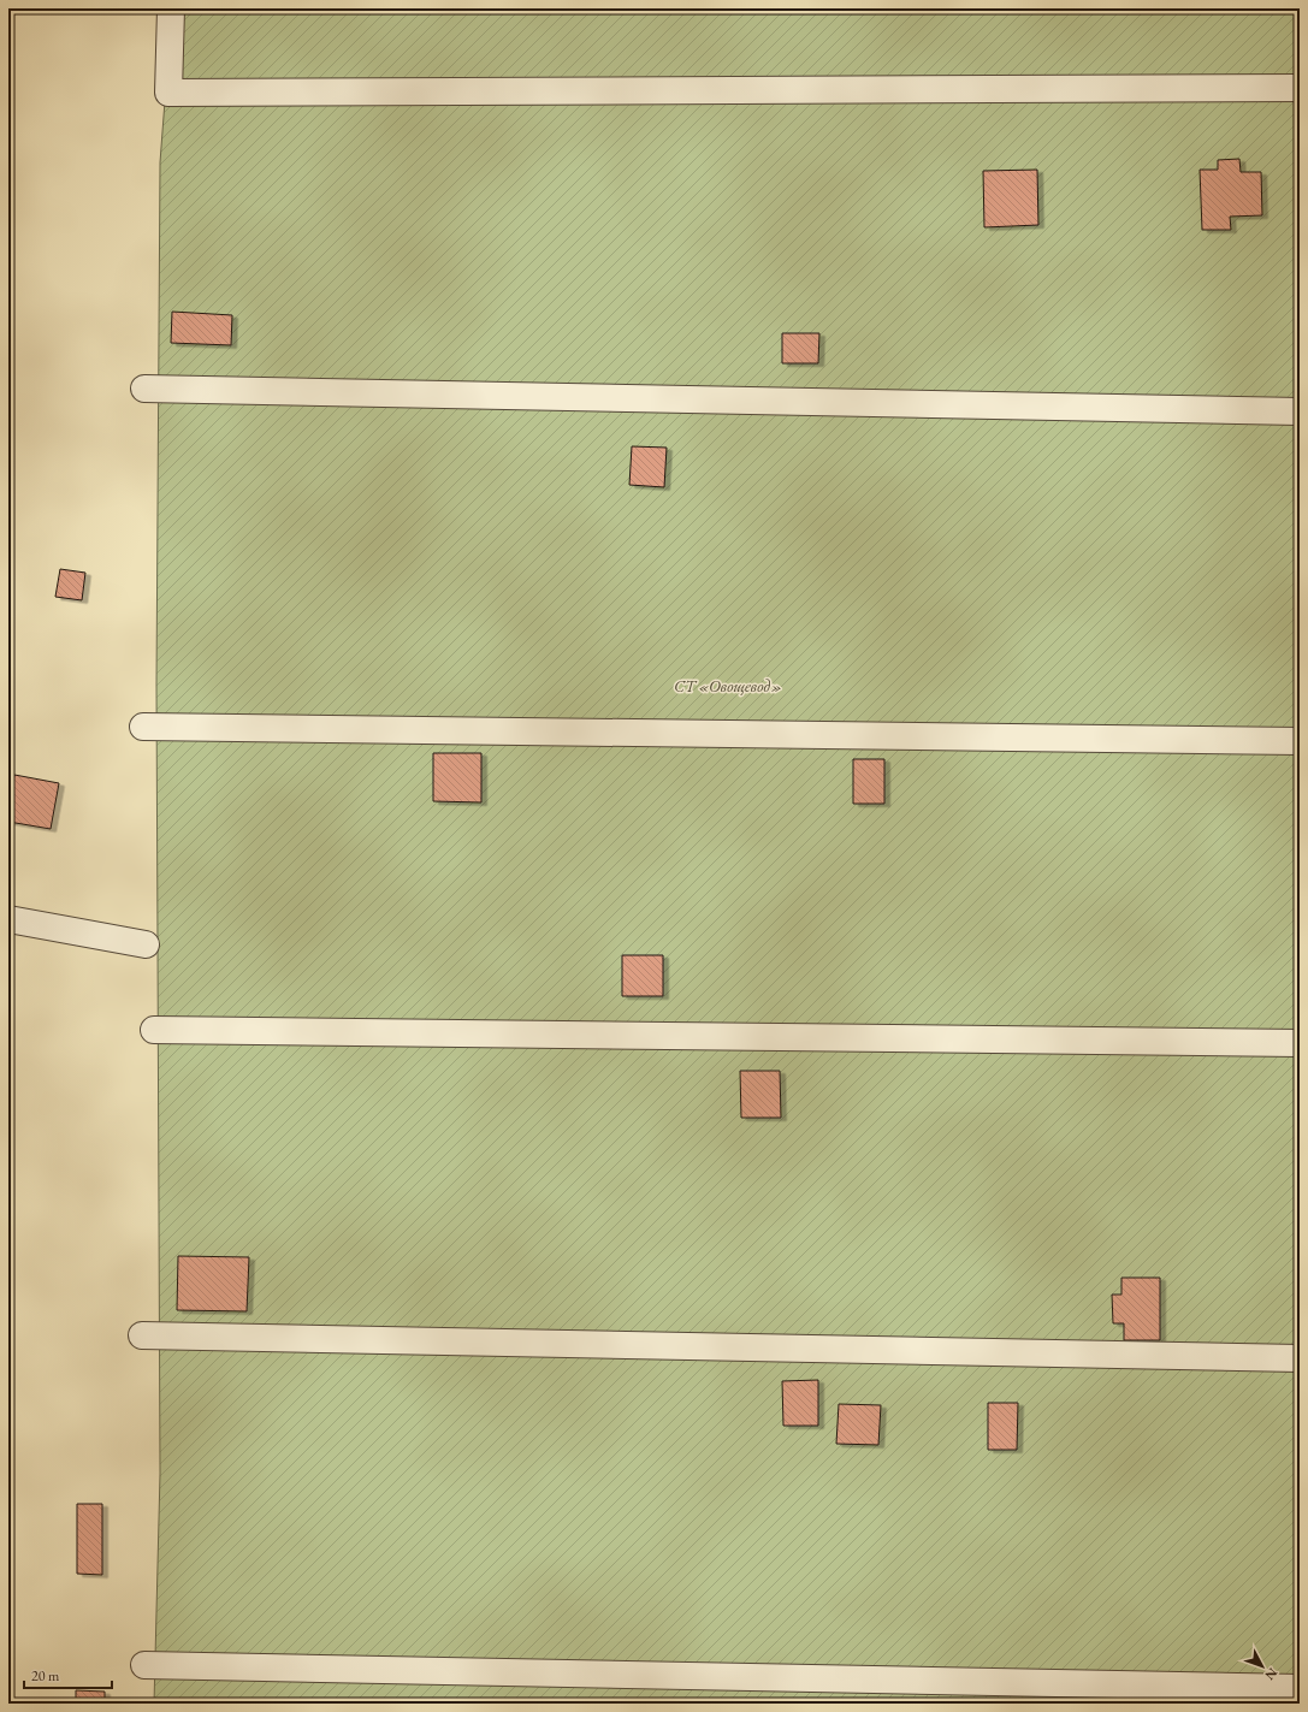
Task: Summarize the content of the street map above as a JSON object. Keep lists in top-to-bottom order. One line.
{"parks":["СТ «Овощевод»"],"scale_bar":"20 m","north":"bottom right"}
